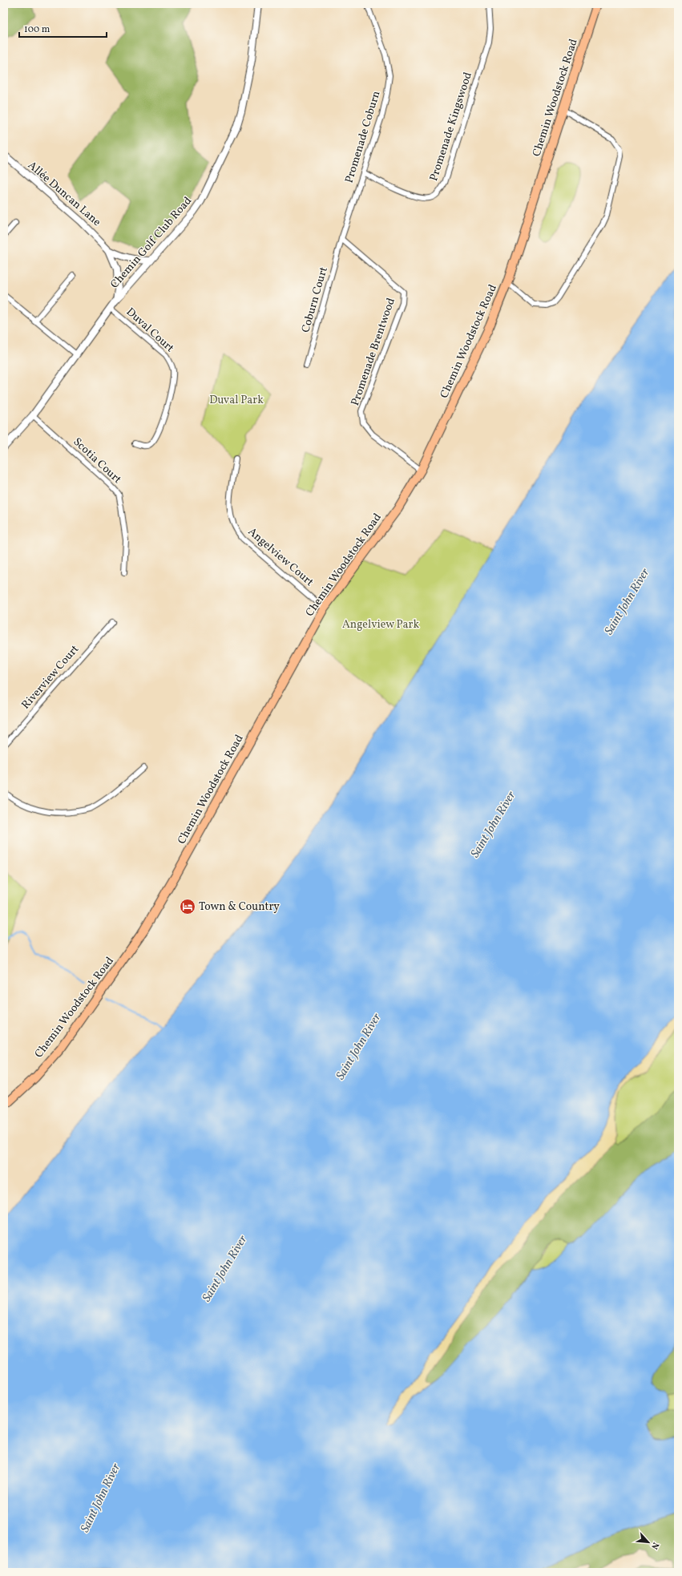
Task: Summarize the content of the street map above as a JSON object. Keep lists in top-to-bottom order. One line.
{"streets":{"main road":["Chemin Woodstock Road"],"street":["Promenade Kingswood","Promenade Coburn","Allée Duncan Lane","Chemin Golf Club Road","Coburn Court","Duval Court","Promenade Brentwood","Scotia Court","Angelview Court","Riverview Court"]},"crossings":[["Chemin Woodstock Road","Promenade Brentwood"],["Chemin Woodstock Road","Angelview Court"],["Promenade Kingswood","Promenade Coburn"],["Promenade Coburn","Coburn Court"],["Promenade Coburn","Promenade Brentwood"],["Chemin Golf Club Road","Duval Court"],["Chemin Golf Club Road","Scotia Court"],["Coburn Court","Promenade Brentwood"]],"water":["Saint John River"],"parks":["Duval Park","Angelview Park"],"places":{"hotel":["Town & Country"]},"scale_bar":"100 m","north":"bottom right"}
